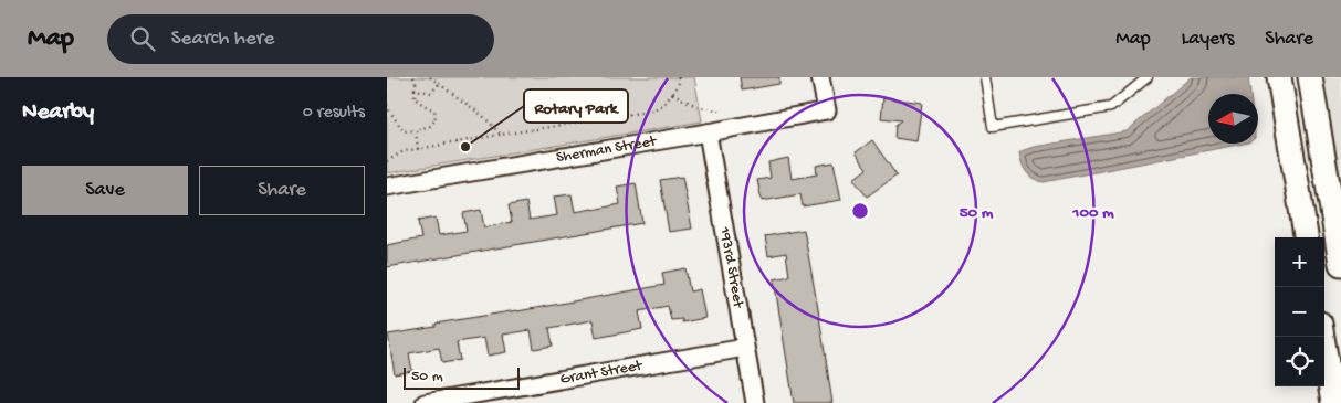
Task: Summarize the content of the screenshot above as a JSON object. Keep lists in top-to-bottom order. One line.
{"streets":{"street":["Sherman Street","193rd Street","Grant Street"]},"crossings":[["Sherman Street","193rd Street"],["193rd Street","Grant Street"]],"places":["Rotary Park"],"scale_bar":"50 m","north":"left","page":{"header":"Map","search":"Search here","nav":["Map","Layers","Share"],"heading":["Nearby","0 results"],"buttons":["Save","Share"],"map_buttons":["+","−"],"scale":"50 m"},"rings":["50 m","100 m"]}
